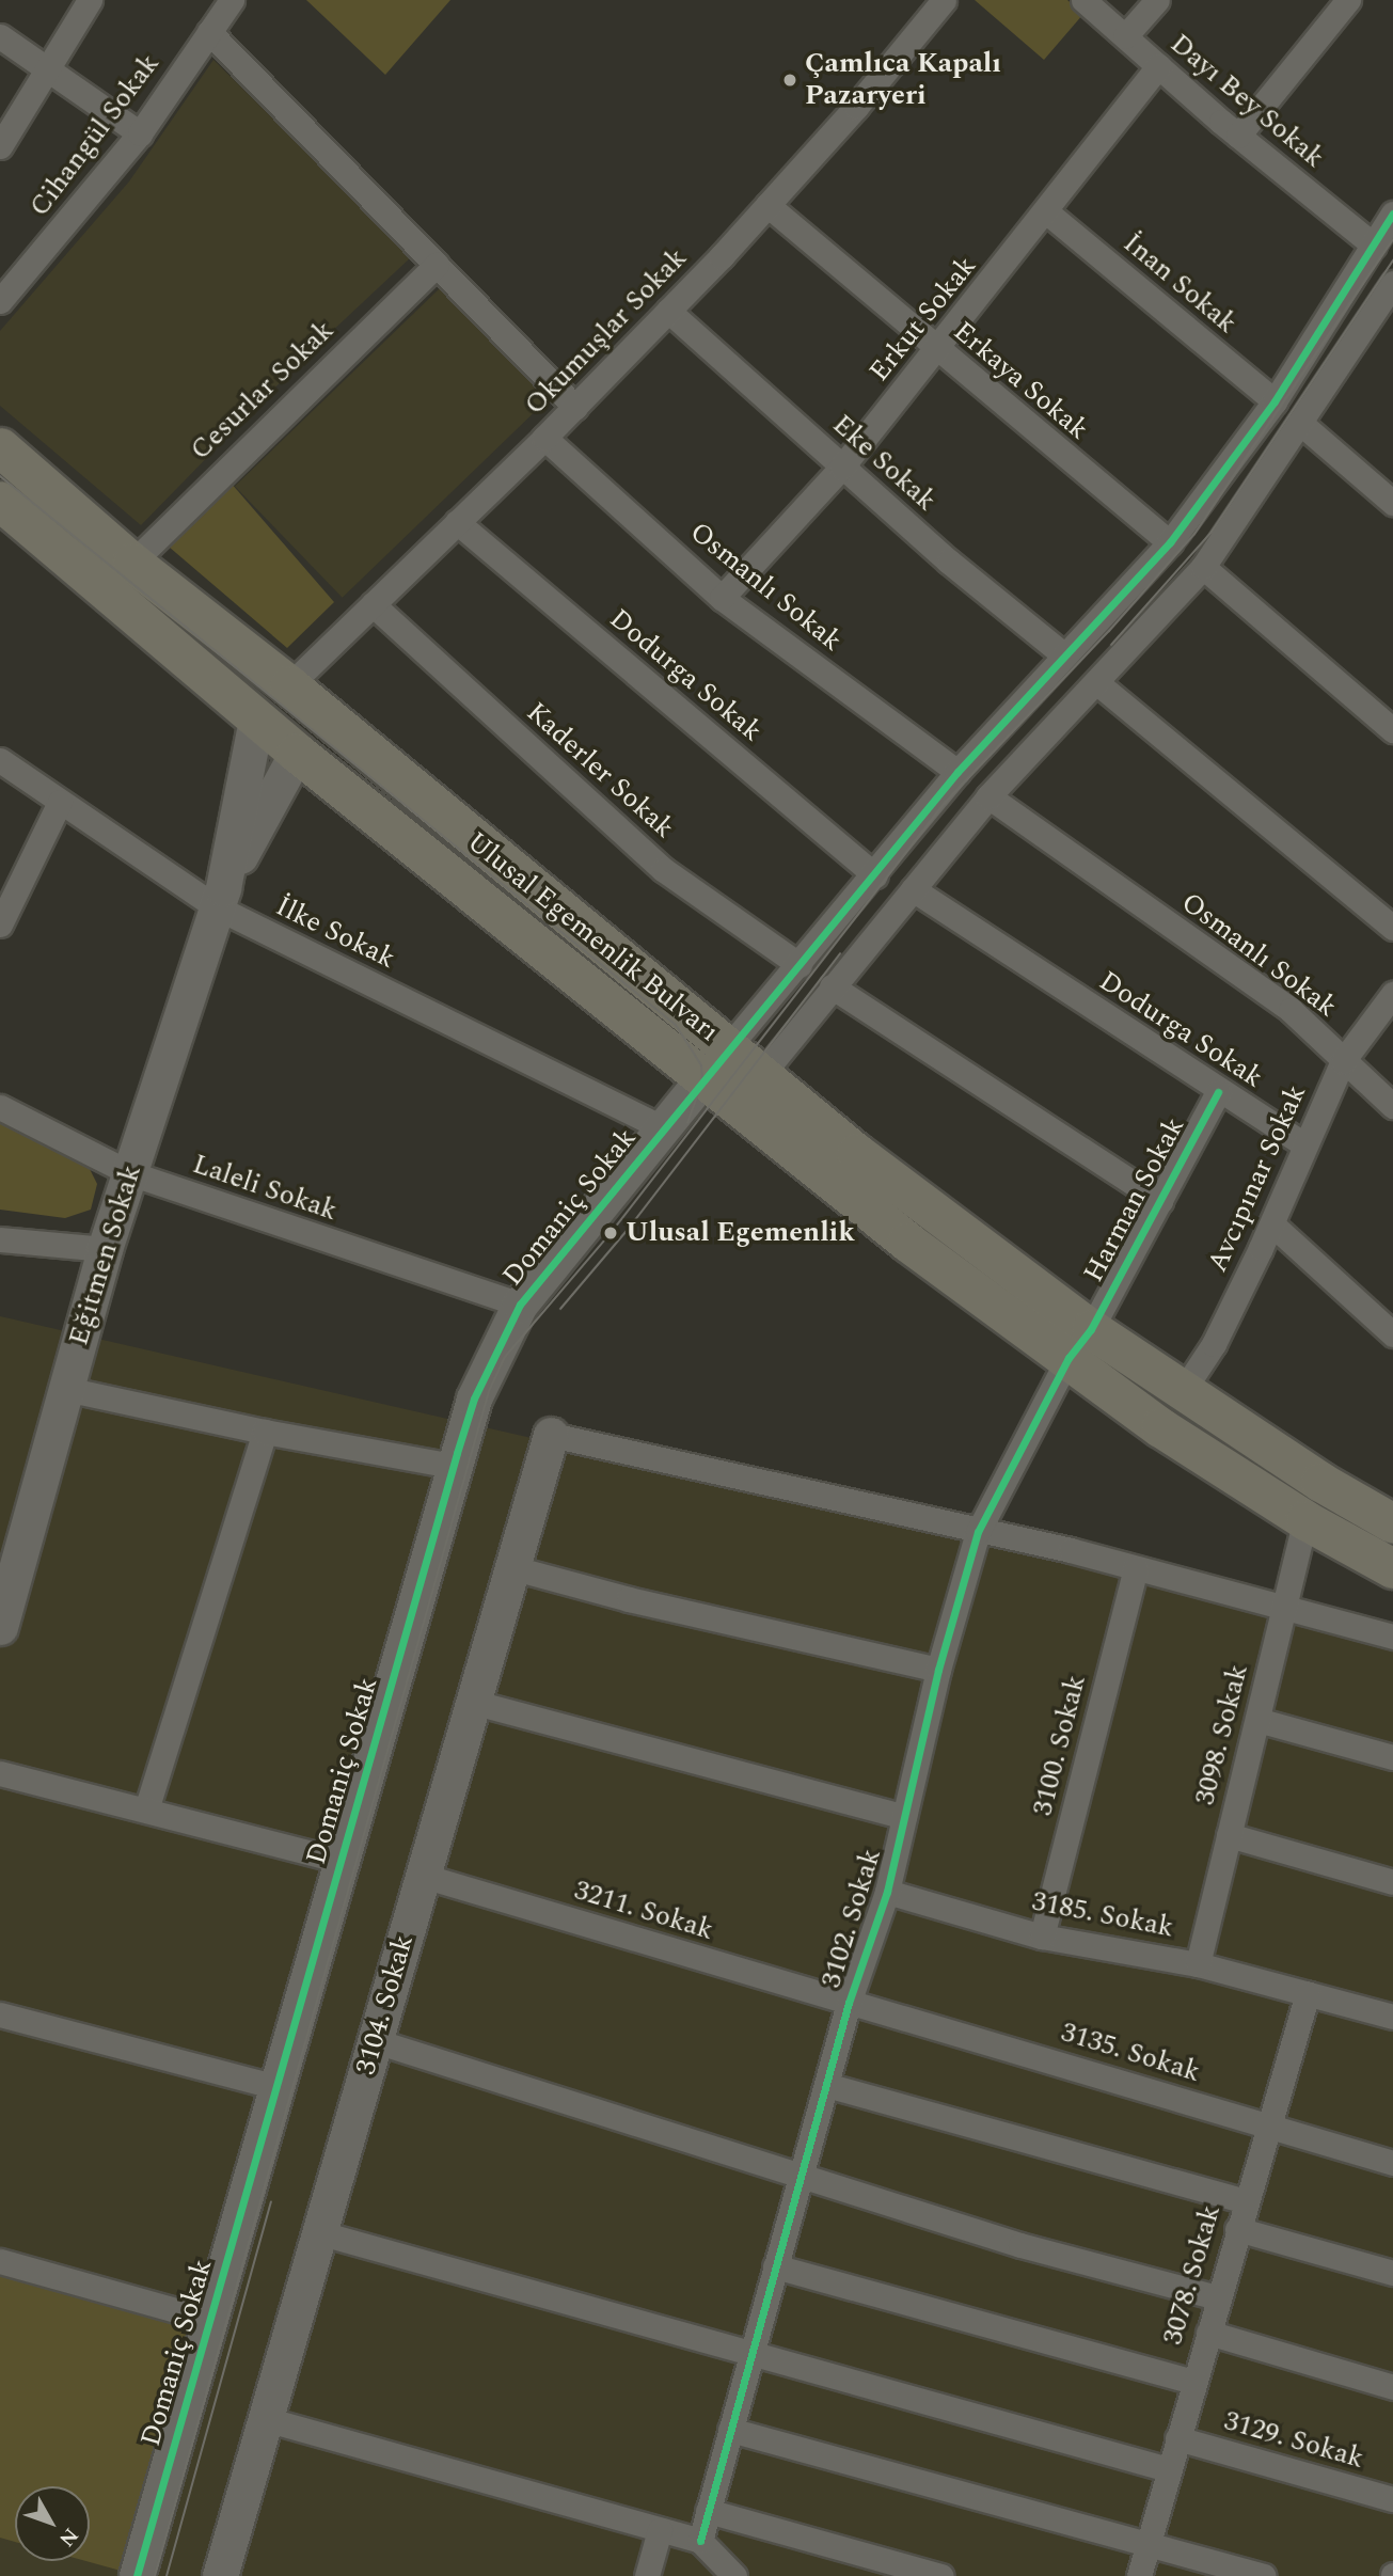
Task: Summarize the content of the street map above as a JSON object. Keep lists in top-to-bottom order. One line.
{"streets":{"main road":["Ulusal Egemenlik Bulvarı"],"street":["Dayı Bey Sokak","Cihangül Sokak","İnan Sokak","Erkut Sokak","Okumuşlar Sokak","Erkaya Sokak","Cesurlar Sokak","Eke Sokak","Osmanlı Sokak","Dodurga Sokak","Kaderler Sokak","İlke Sokak","Avcıpınar Sokak","Laleli Sokak","Harman Sokak","Domaniç Sokak","Eğitmen Sokak","3098. Sokak","3100. Sokak","3211. Sokak","3185. Sokak","3102. Sokak","3104. Sokak","3135. Sokak","3078. Sokak","3129. Sokak"]},"crossings":[["Dayı Bey Sokak","Erkut Sokak"],["İnan Sokak","Erkut Sokak"],["Erkut Sokak","Erkaya Sokak"],["Erkut Sokak","Eke Sokak"],["Erkut Sokak","Osmanlı Sokak"],["Okumuşlar Sokak","Erkaya Sokak"],["Okumuşlar Sokak","Eke Sokak"],["Okumuşlar Sokak","Osmanlı Sokak"],["Okumuşlar Sokak","Dodurga Sokak"],["Okumuşlar Sokak","Kaderler Sokak"],["Okumuşlar Sokak","Ulusal Egemenlik Bulvarı"],["Cesurlar Sokak","Ulusal Egemenlik Bulvarı"],["Osmanlı Sokak","Avcıpınar Sokak"],["Dodurga Sokak","Avcıpınar Sokak"],["Dodurga Sokak","Harman Sokak"],["İlke Sokak","Domaniç Sokak"],["İlke Sokak","Eğitmen Sokak"],["Ulusal Egemenlik Bulvarı","Avcıpınar Sokak"],["Ulusal Egemenlik Bulvarı","Harman Sokak"],["Ulusal Egemenlik Bulvarı","Domaniç Sokak"],["Ulusal Egemenlik Bulvarı","Eğitmen Sokak"],["Ulusal Egemenlik Bulvarı","3098. Sokak"],["Ulusal Egemenlik Bulvarı","3102. Sokak"],["Laleli Sokak","Domaniç Sokak"],["Laleli Sokak","Eğitmen Sokak"],["Harman Sokak","3102. Sokak"],["3098. Sokak","3185. Sokak"],["3100. Sokak","3185. Sokak"],["3211. Sokak","3102. Sokak"],["3211. Sokak","3104. Sokak"],["3211. Sokak","3135. Sokak"],["3185. Sokak","3102. Sokak"],["3185. Sokak","3078. Sokak"],["3102. Sokak","3135. Sokak"],["3135. Sokak","3078. Sokak"],["3078. Sokak","3129. Sokak"]],"places":["Çamlıca Kapalı Pazaryeri","Ulusal Egemenlik"],"north":"bottom right"}
